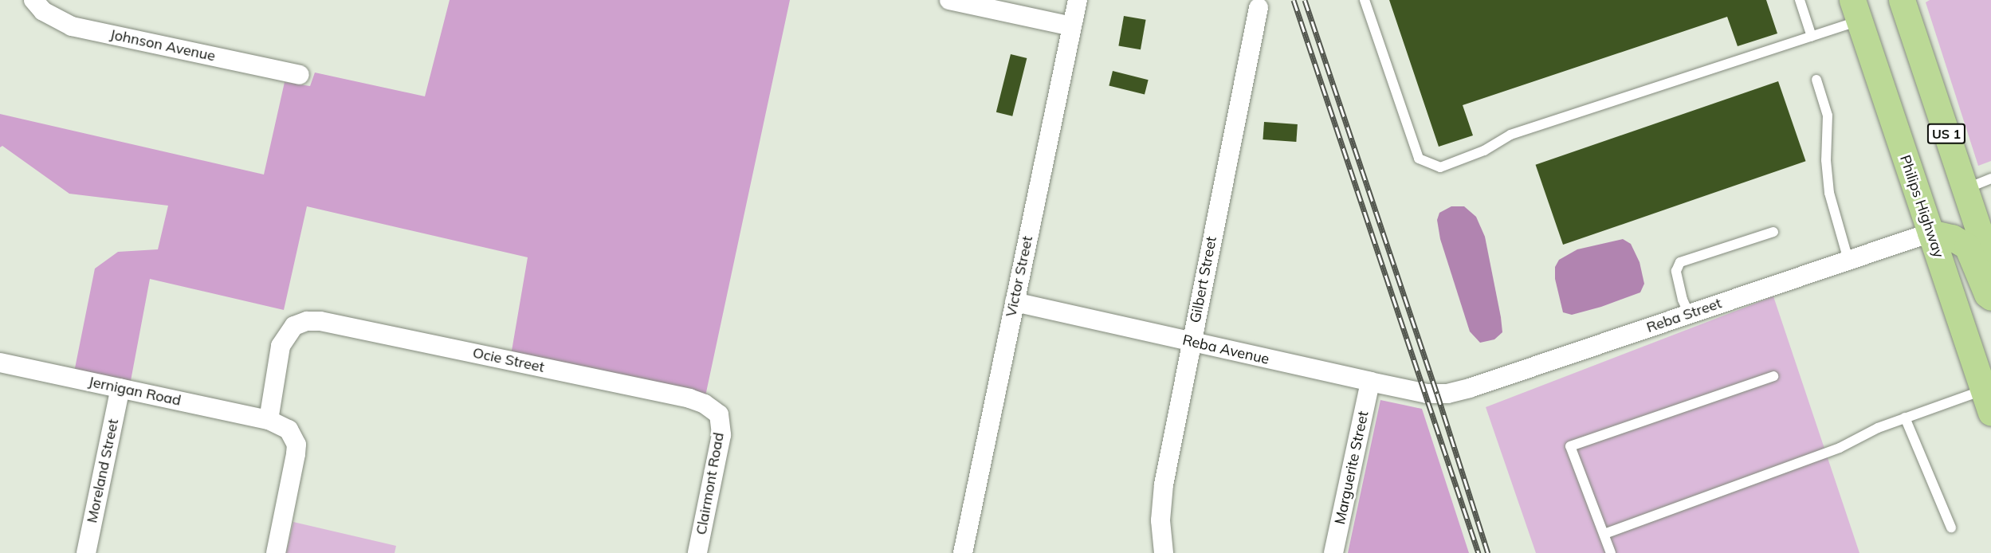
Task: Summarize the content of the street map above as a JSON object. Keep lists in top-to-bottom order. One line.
{"streets":{"main road":["US 1","Philips Highway"],"street":["Johnson Avenue","Victor Street","Gilbert Street","Reba Street","Reba Avenue","Ocie Street","Jernigan Road","Marguerite Street","Moreland Street","Clairmont Road"]},"crossings":[["Philips Highway","Reba Street"],["Victor Street","Reba Avenue"],["Gilbert Street","Reba Avenue"],["Reba Street","Reba Avenue"],["Reba Avenue","Marguerite Street"],["Ocie Street","Jernigan Road"],["Ocie Street","Clairmont Road"],["Jernigan Road","Moreland Street"]]}
